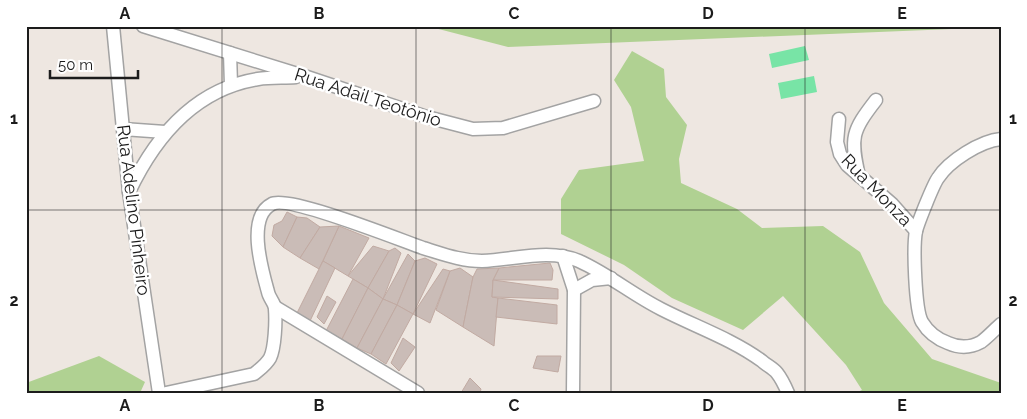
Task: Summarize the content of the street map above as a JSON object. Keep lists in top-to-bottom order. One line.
{"streets":{"street":["Rua Adail Teotônio","Rua Monza","Rua Adelino Pinheiro"]},"scale_bar":"50 m","grid":{"columns":["A","B","C","D","E"],"rows":["1","2"]}}
